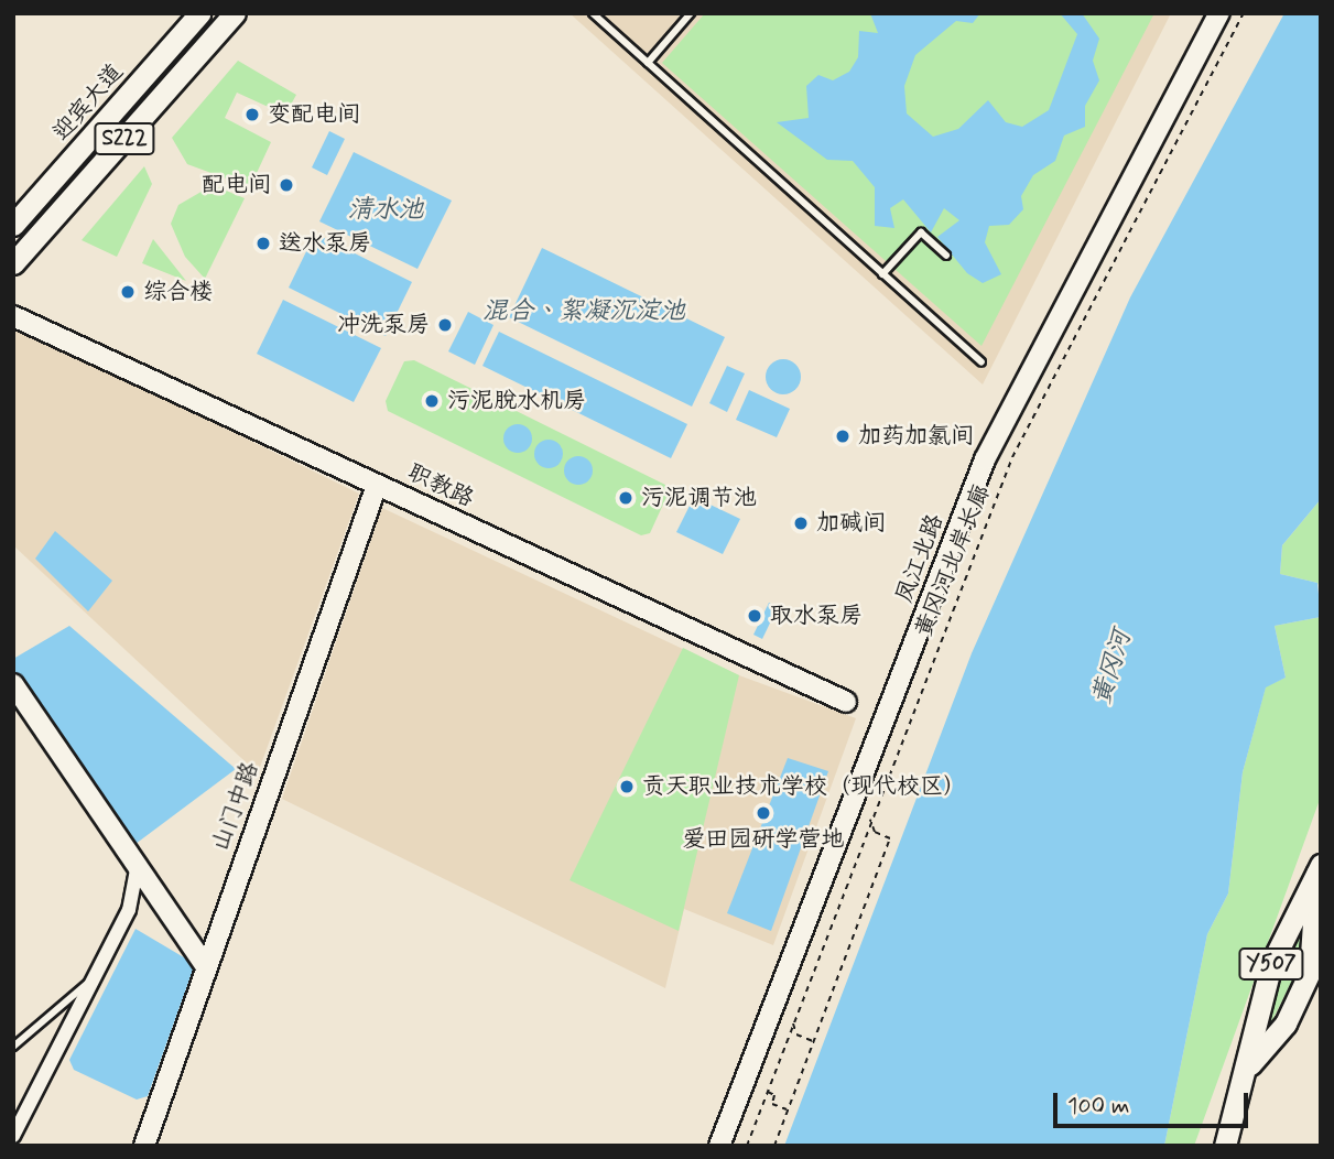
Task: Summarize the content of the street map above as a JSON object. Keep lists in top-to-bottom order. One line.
{"streets":{"main road":["迎宾大道","S222","Y507"],"street":["职教路","凤江北路","山门中路"],"path":["黄冈河北岸长廊"]},"crossings":[["职教路","山门中路"]],"water":["清水池","混合、絮凝沉淀池","黄冈河"],"places":["变配电间","配电间","送水泵房","综合楼","冲洗泵房","污泥脱水机房","加药加氯间","污泥调节池","加碱间","取水泵房","贡天职业技术学校（现代校区）","爱田园研学营地"],"scale_bar":"100 m"}
